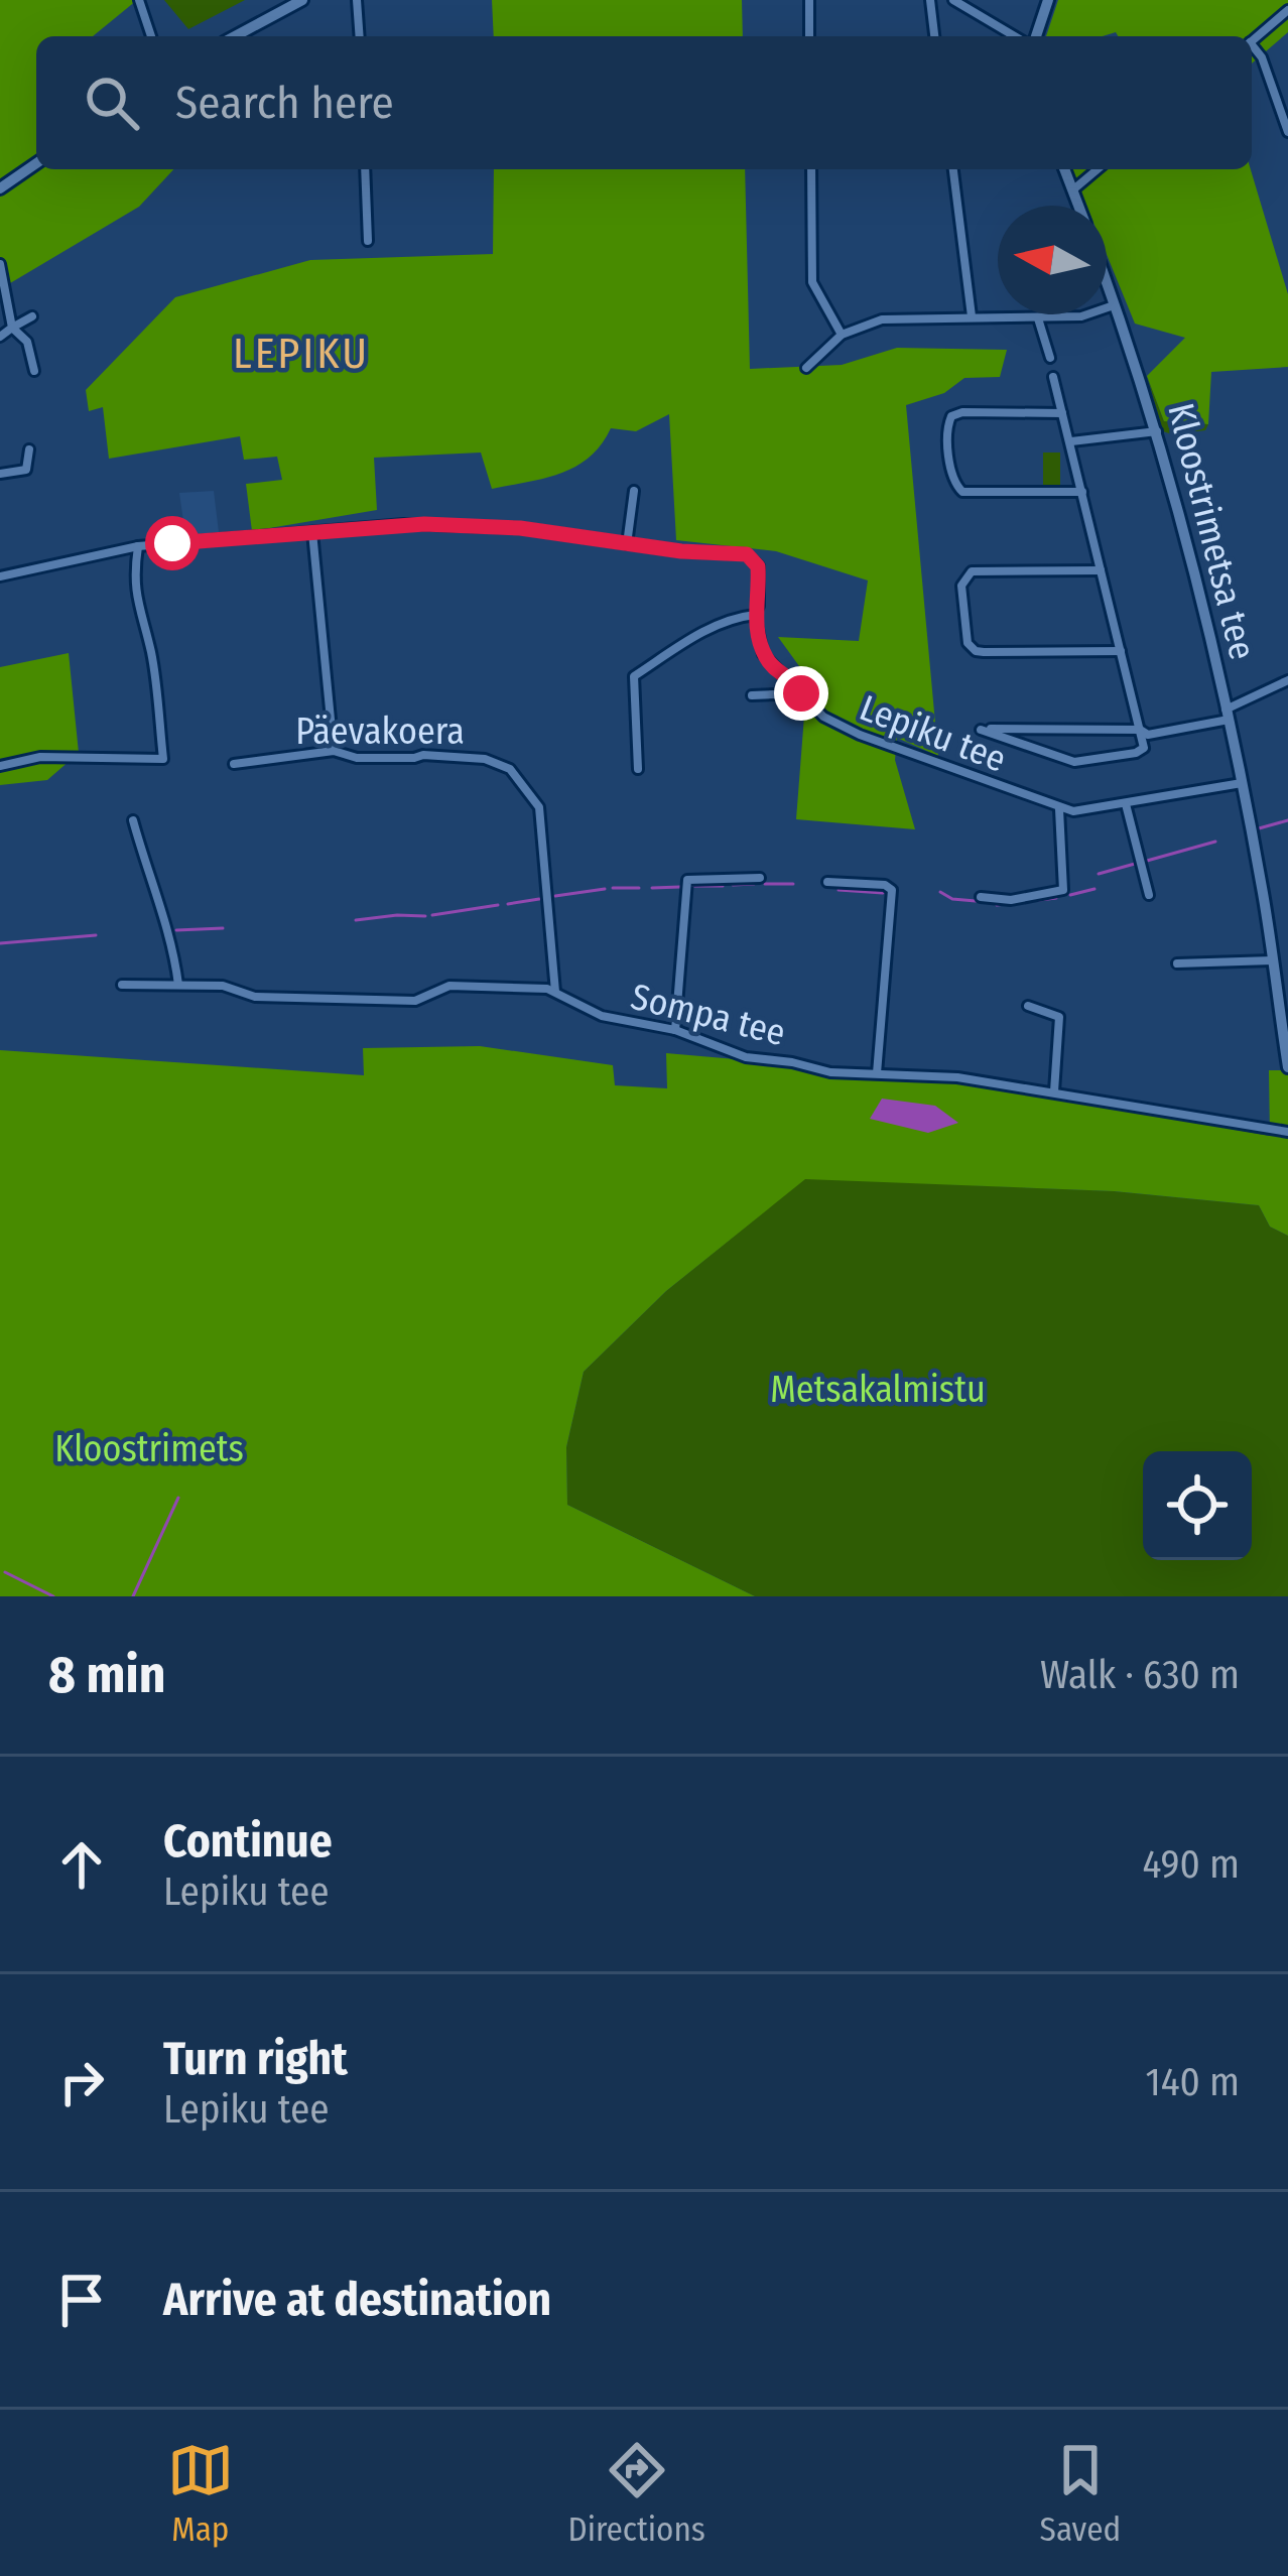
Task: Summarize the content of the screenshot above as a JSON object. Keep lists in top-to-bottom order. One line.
{"streets":{"main road":["Kloostrimetsa tee"],"street":["Päevakoera","Lepiku tee","Sompa tee"]},"crossings":[["Kloostrimetsa tee","Lepiku tee"],["Päevakoera","Sompa tee"]],"districts":["LEPIKU"],"parks":["Metsakalmistu","Kloostrimets"],"north":"left","page":{"search":"Search here","heading":["8 min","Walk · 630 m"],"list":[["Continue","Lepiku tee","490 m"],["Turn right","Lepiku tee","140 m"],"Arrive at destination"],"nav":["Map","Directions","Saved"]}}
